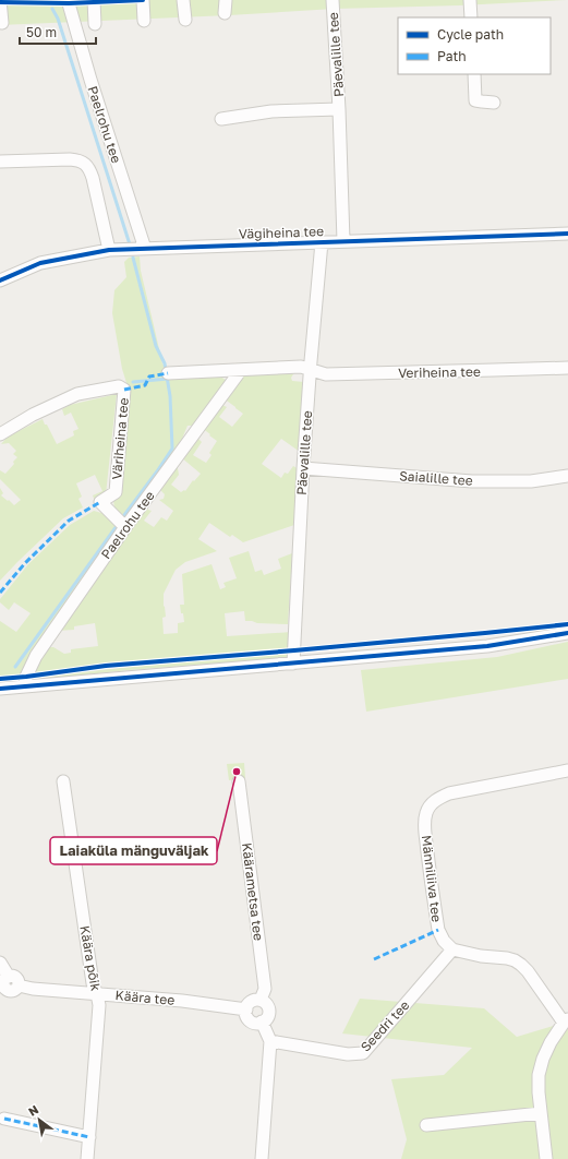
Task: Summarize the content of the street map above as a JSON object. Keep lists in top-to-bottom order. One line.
{"streets":{"street":["Päevalille tee","Paelrohu tee","Vägiheina tee","Veriheina tee","Väriheina tee","Saialille tee","Männiliiva tee","Käärametsa tee","Käära põik","Käära tee","Seedri tee"]},"crossings":[["Päevalille tee","Vägiheina tee"],["Päevalille tee","Veriheina tee"],["Päevalille tee","Saialille tee"],["Paelrohu tee","Vägiheina tee"],["Paelrohu tee","Väriheina tee"],["Männiliiva tee","Seedri tee"],["Käärametsa tee","Käära tee"],["Käära põik","Käära tee"]],"places":["Laiaküla mänguväljak"],"legend":["Cycle path","Path"],"scale_bar":"50 m","north":"top left"}
